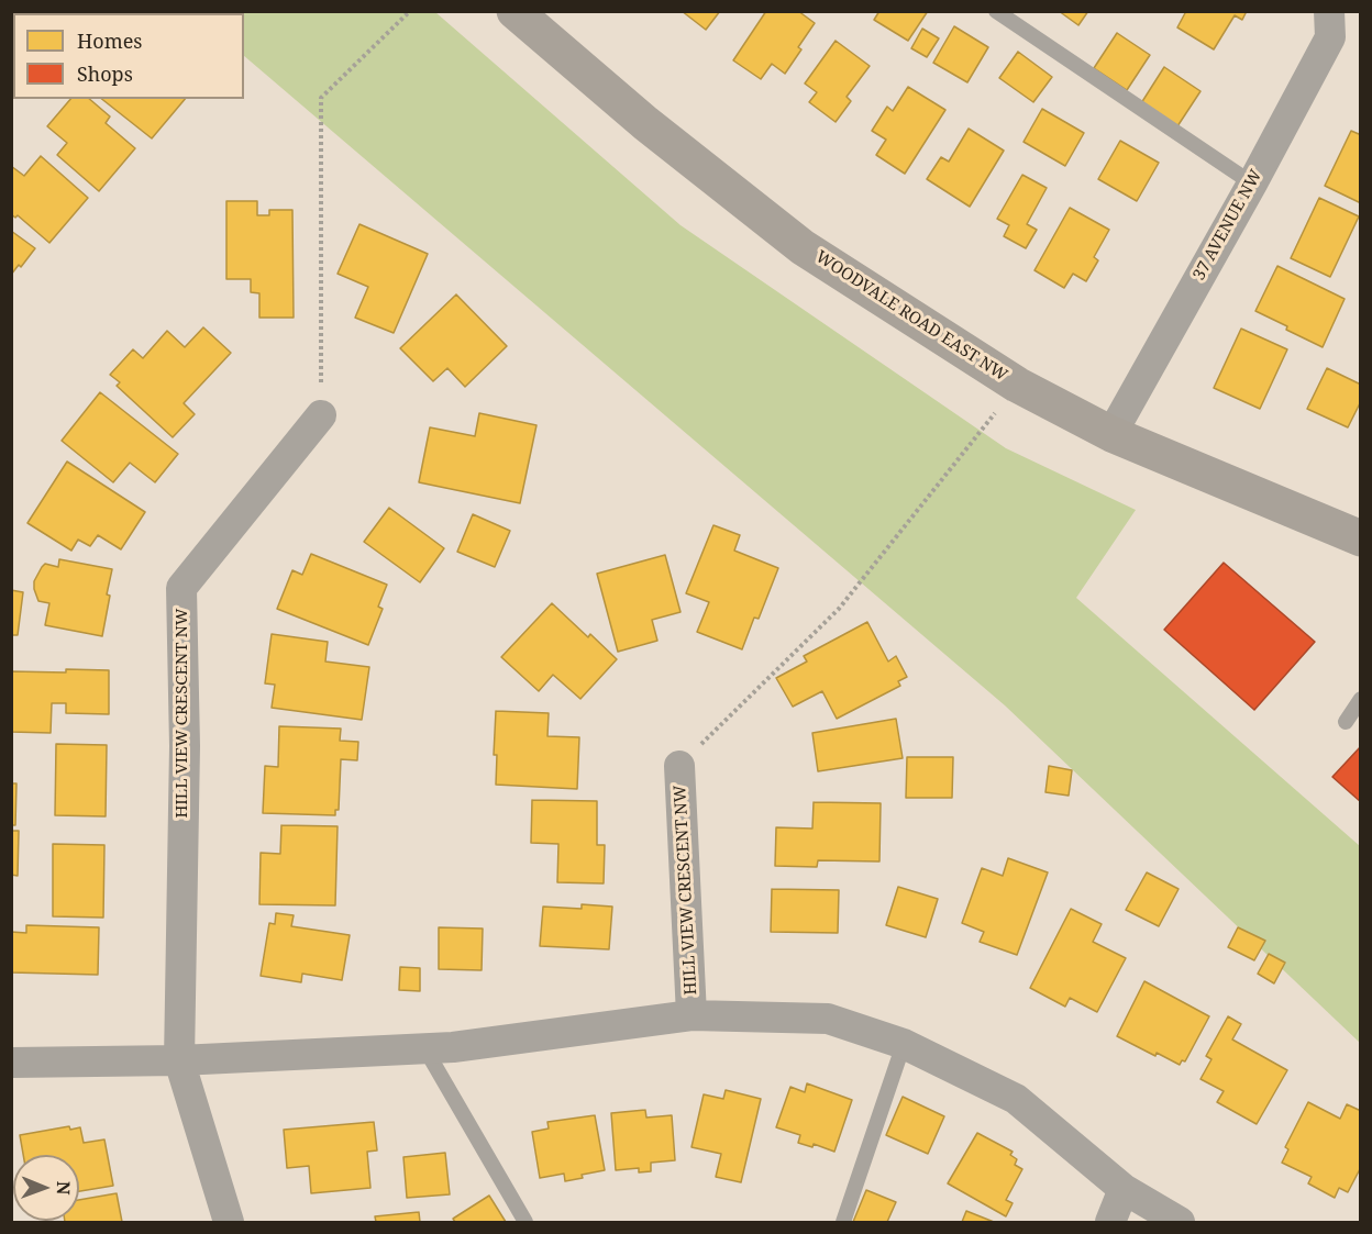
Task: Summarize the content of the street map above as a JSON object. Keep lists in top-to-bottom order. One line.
{"streets":{"street":["37 AVENUE NW","WOODVALE ROAD EAST NW","HILL VIEW CRESCENT NW"]},"crossings":[["37 AVENUE NW","WOODVALE ROAD EAST NW"]],"legend":["Homes","Shops"],"north":"right"}
